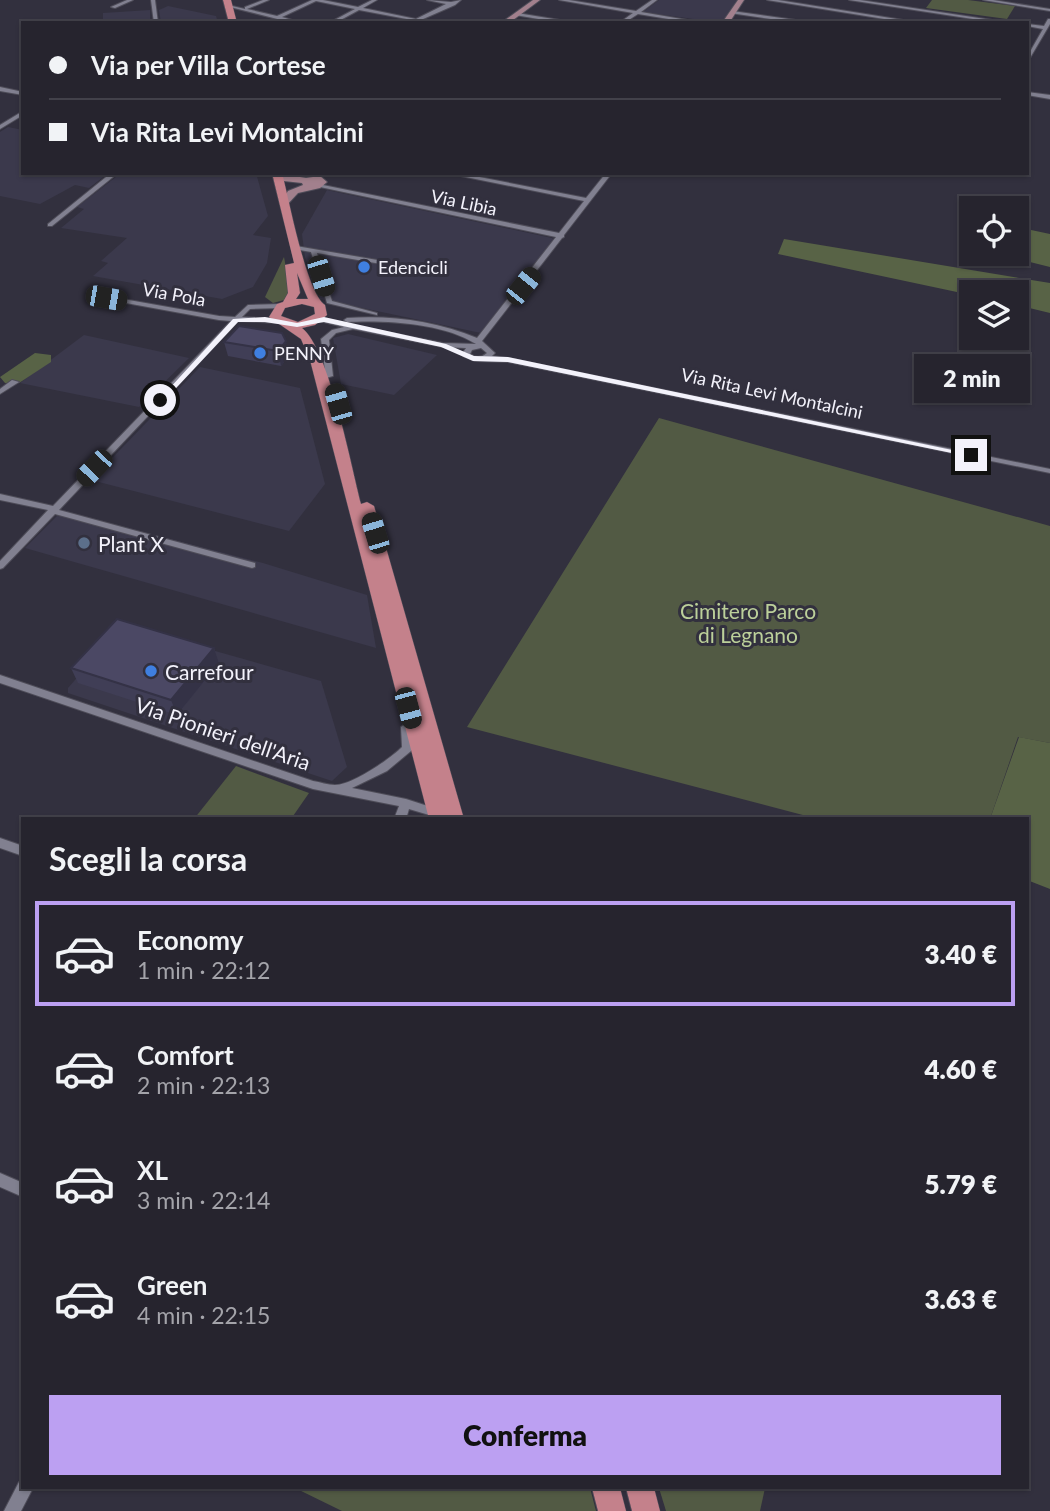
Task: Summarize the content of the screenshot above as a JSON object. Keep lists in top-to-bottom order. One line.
{"streets":{"street":["Via Libia","Via Pola","Via Rita Levi Montalcini","Via Pionieri dell'Aria"]},"parks":["Cimitero Parco di Legnano"],"places":["Edencicli","PENNY","Plant X","Carrefour"],"page":{"banner":["Via per Villa Cortese","Via Rita Levi Montalcini"],"bubble":"2 min","heading":"Scegli la corsa","list":[{"name":"Economy","note":"1 min · 22:12","value":"3.40 €"},{"name":"Comfort","note":"2 min · 22:13","value":"4.60 €"},{"name":"XL","note":"3 min · 22:14","value":"5.79 €"},{"name":"Green","note":"4 min · 22:15","value":"3.63 €"}],"buttons":"Conferma"}}
